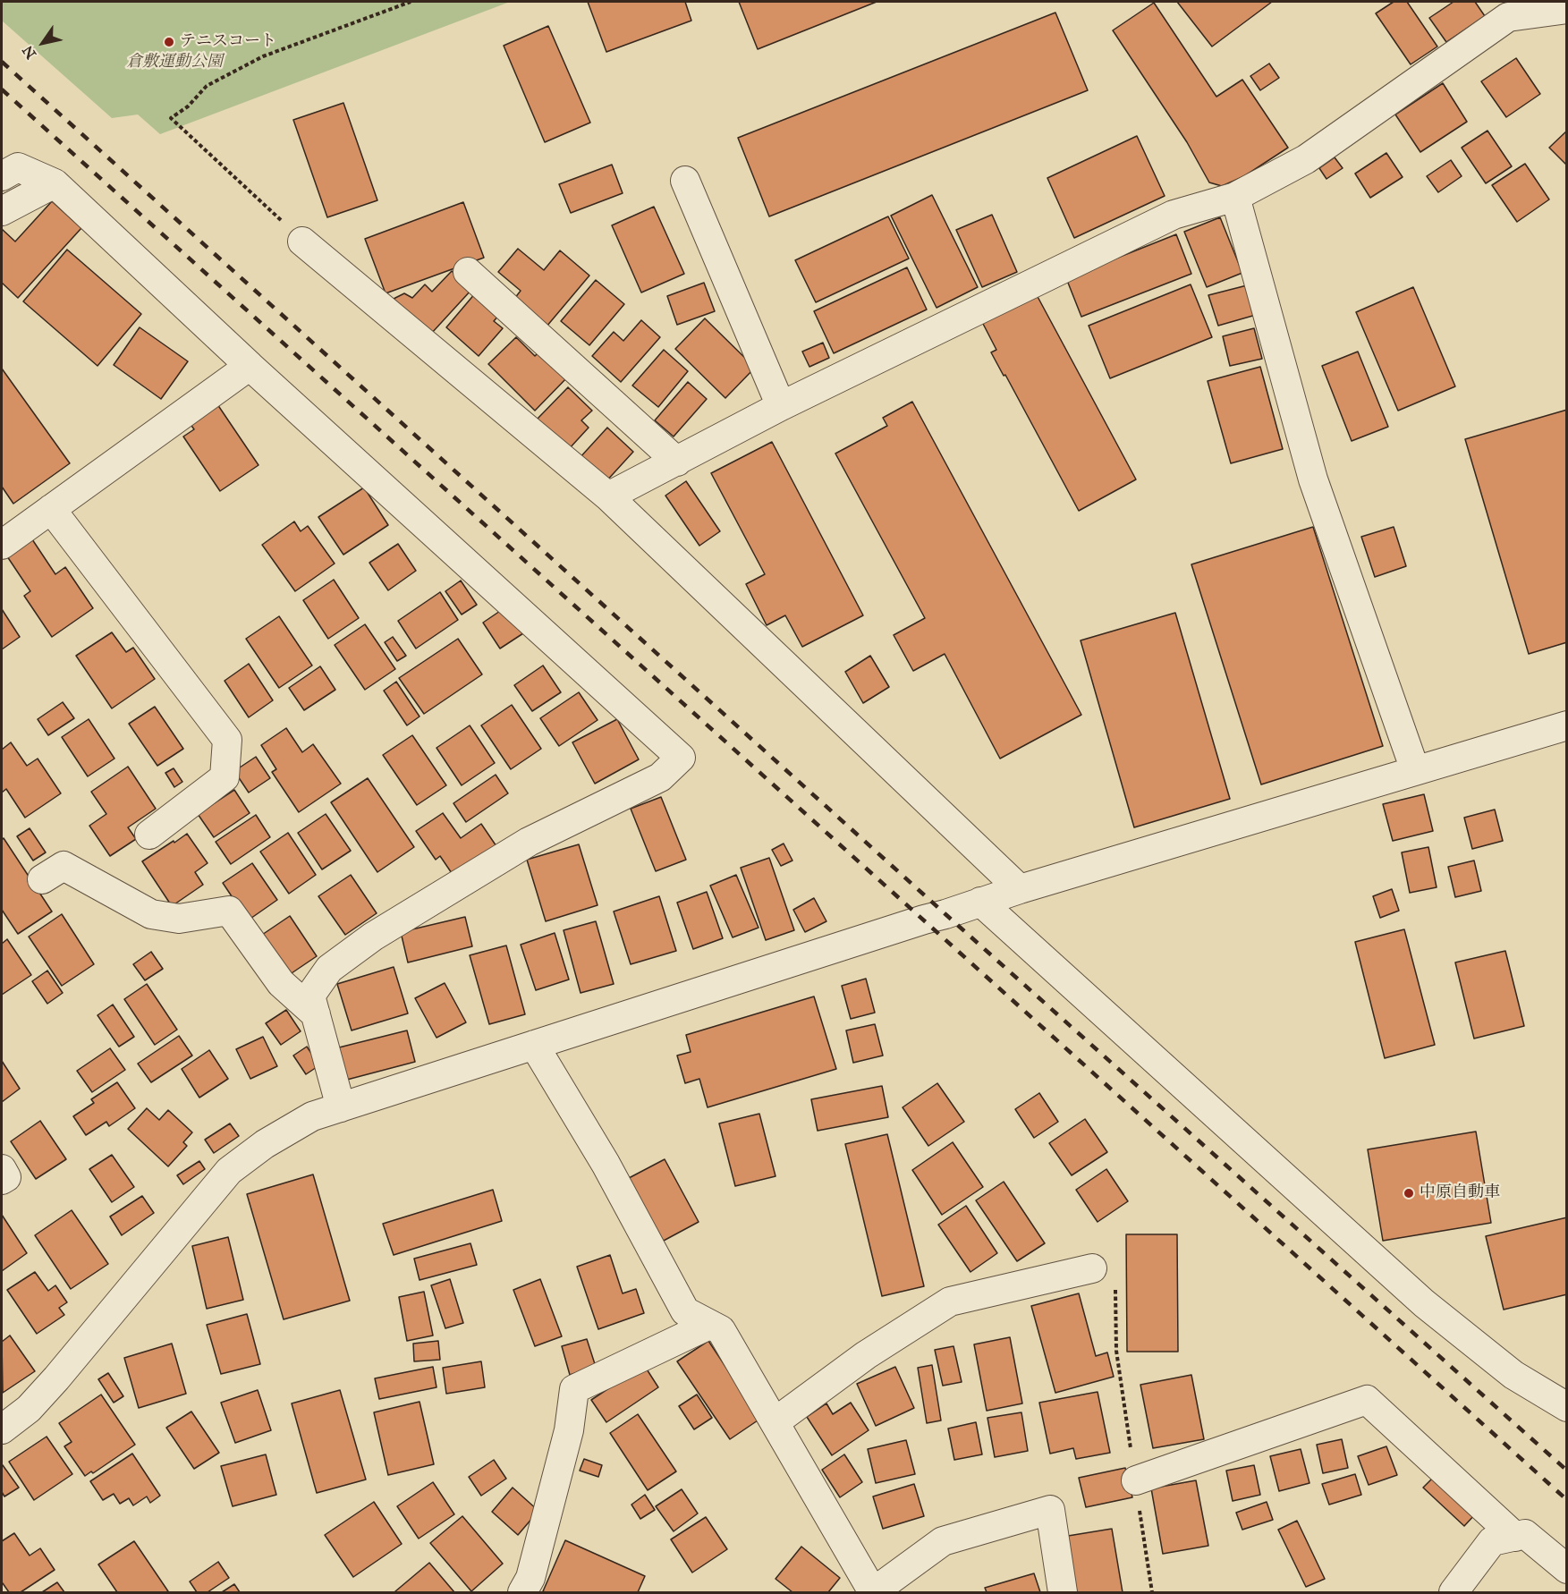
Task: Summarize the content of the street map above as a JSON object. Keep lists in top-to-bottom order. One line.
{"parks":["倉敷運動公園"],"places":["テニスコート","中原自動車"],"north":"bottom left"}
